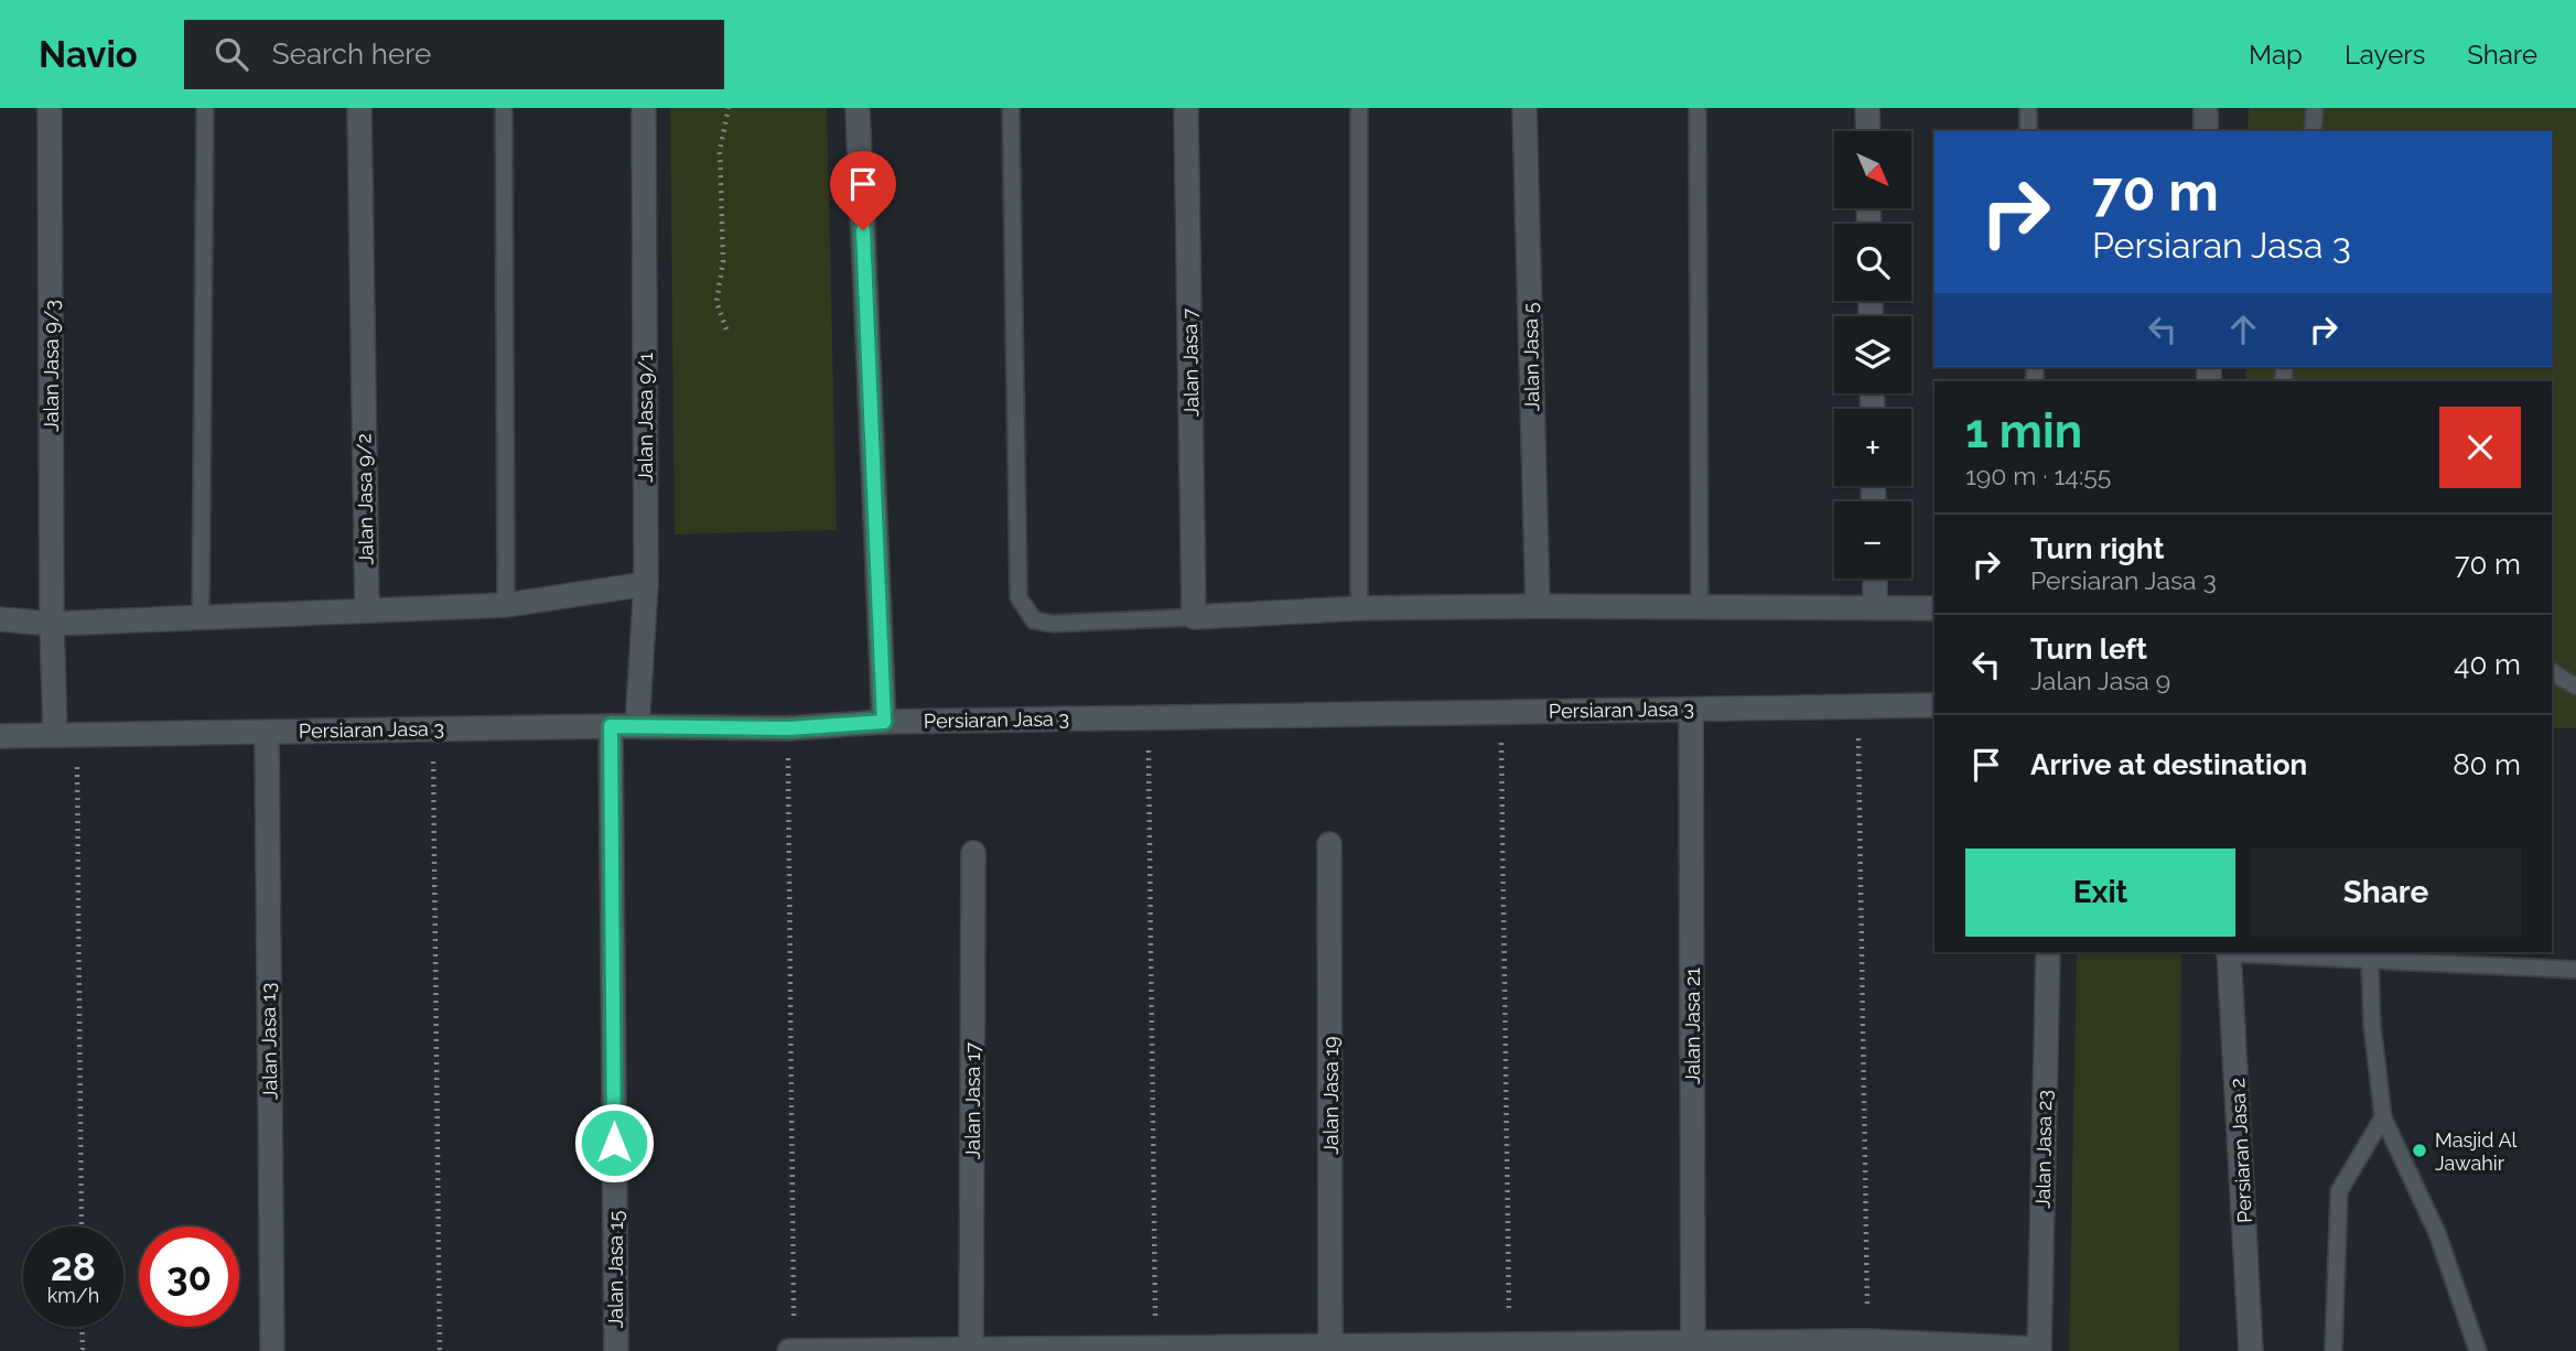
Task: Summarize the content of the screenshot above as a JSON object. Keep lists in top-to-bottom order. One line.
{"streets":{"street":["Jalan Jasa 5","Jalan Jasa 7","Jalan Jasa 9/3","Jalan Jasa 9/1","Jalan Jasa 9/2","Persiaran Jasa 3","Jalan Jasa 21","Jalan Jasa 13","Jalan Jasa 19","Jalan Jasa 17","Jalan Jasa 23","Persiaran Jasa 2","Jalan Jasa 15"]},"crossings":[["Jalan Jasa 9/1","Persiaran Jasa 3"],["Persiaran Jasa 3","Jalan Jasa 21"],["Persiaran Jasa 3","Jalan Jasa 13"],["Persiaran Jasa 3","Jalan Jasa 15"]],"places":["Masjid Al Jawahir"],"north":"bottom right","page":{"header":"Navio","search":"Search here","nav":["Map","Layers","Share"],"map_buttons":["+","−"],"turn":["70 m","Persiaran Jasa 3"],"heading":["1 min","190 m · 14:55"],"list":[{"name":"Turn right","note":"Persiaran Jasa 3","value":"70 m"},{"name":"Turn left","note":"Jalan Jasa 9","value":"40 m"},{"name":"Arrive at destination","value":"80 m"}],"buttons":["Exit","Share"],"speed":"28 km/h","limit":"30"}}
